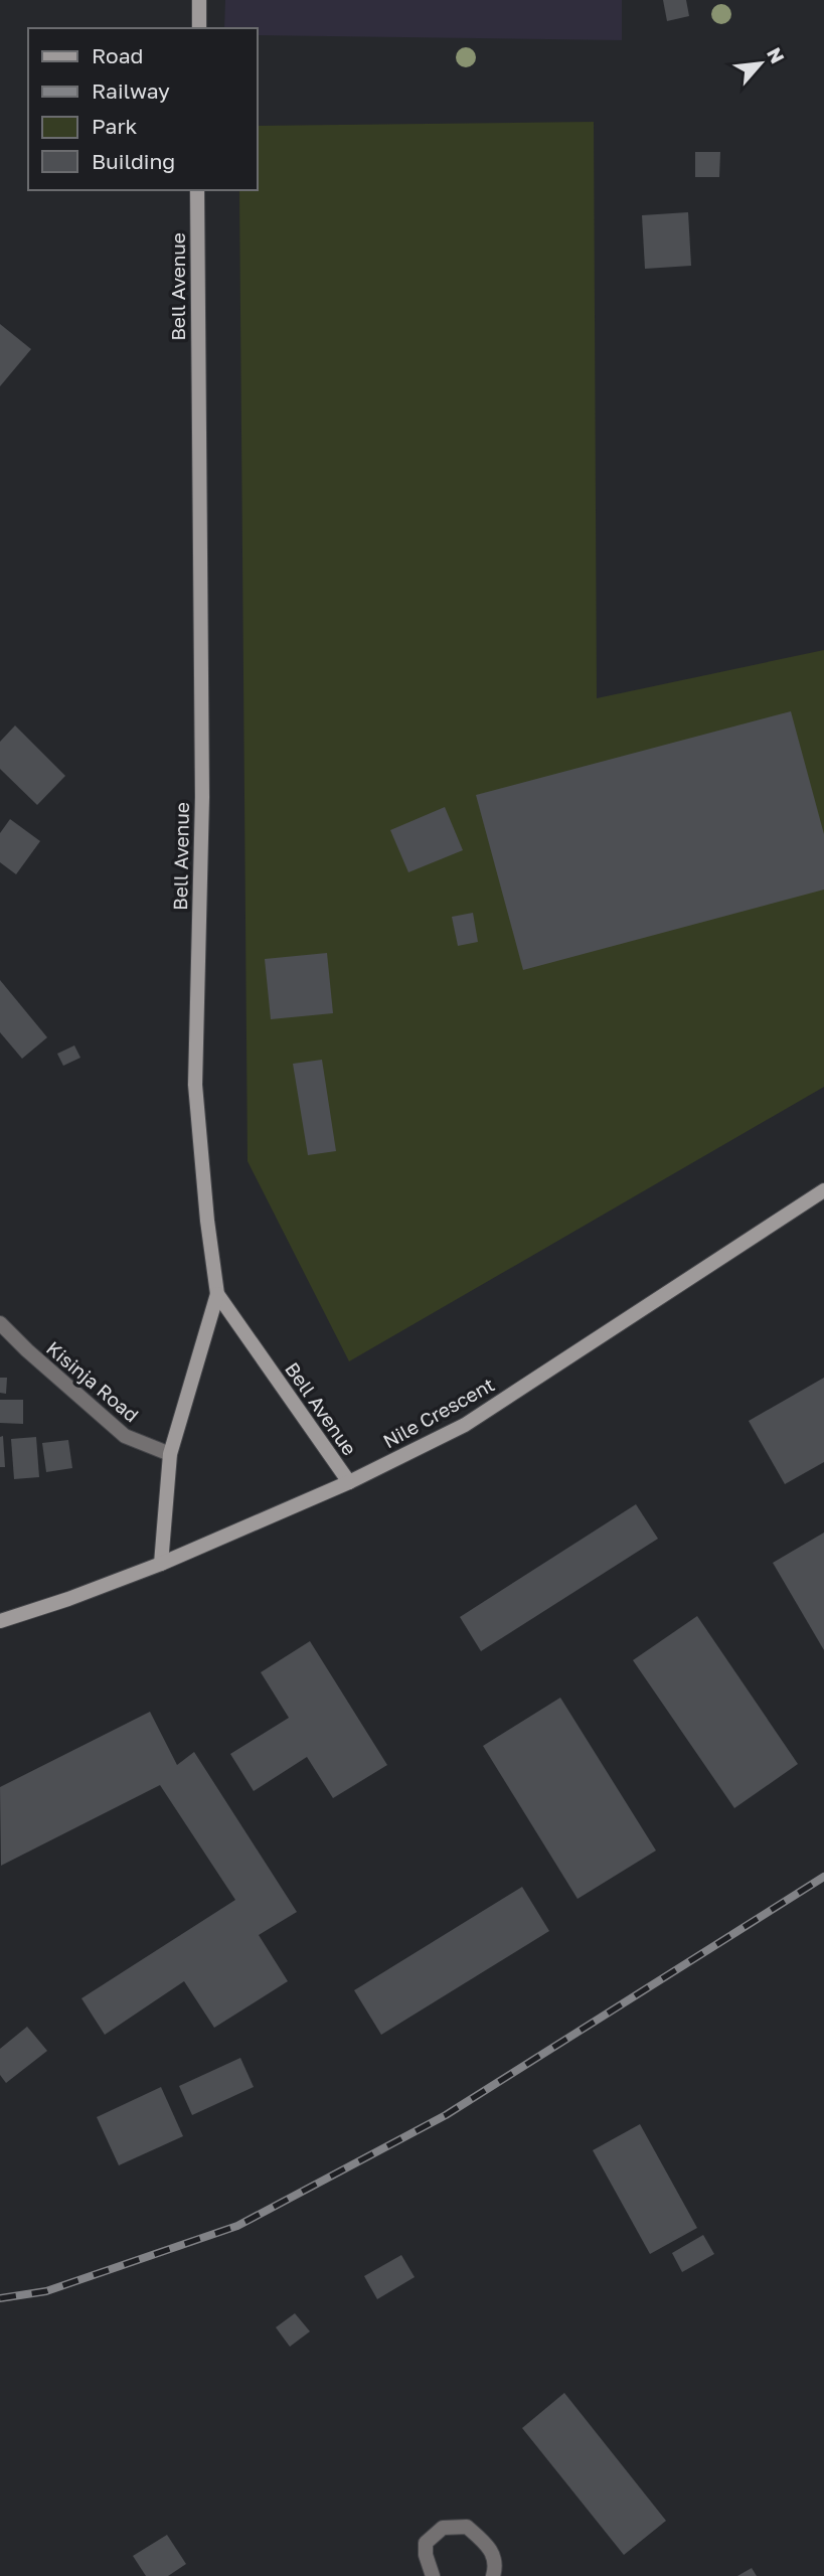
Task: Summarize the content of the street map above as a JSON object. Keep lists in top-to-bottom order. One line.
{"streets":{"street":["Bell Avenue","Kisinja Road","Nile Crescent"]},"crossings":[["Bell Avenue","Nile Crescent"]],"legend":["Road","Railway","Park","Building"],"north":"top right"}
